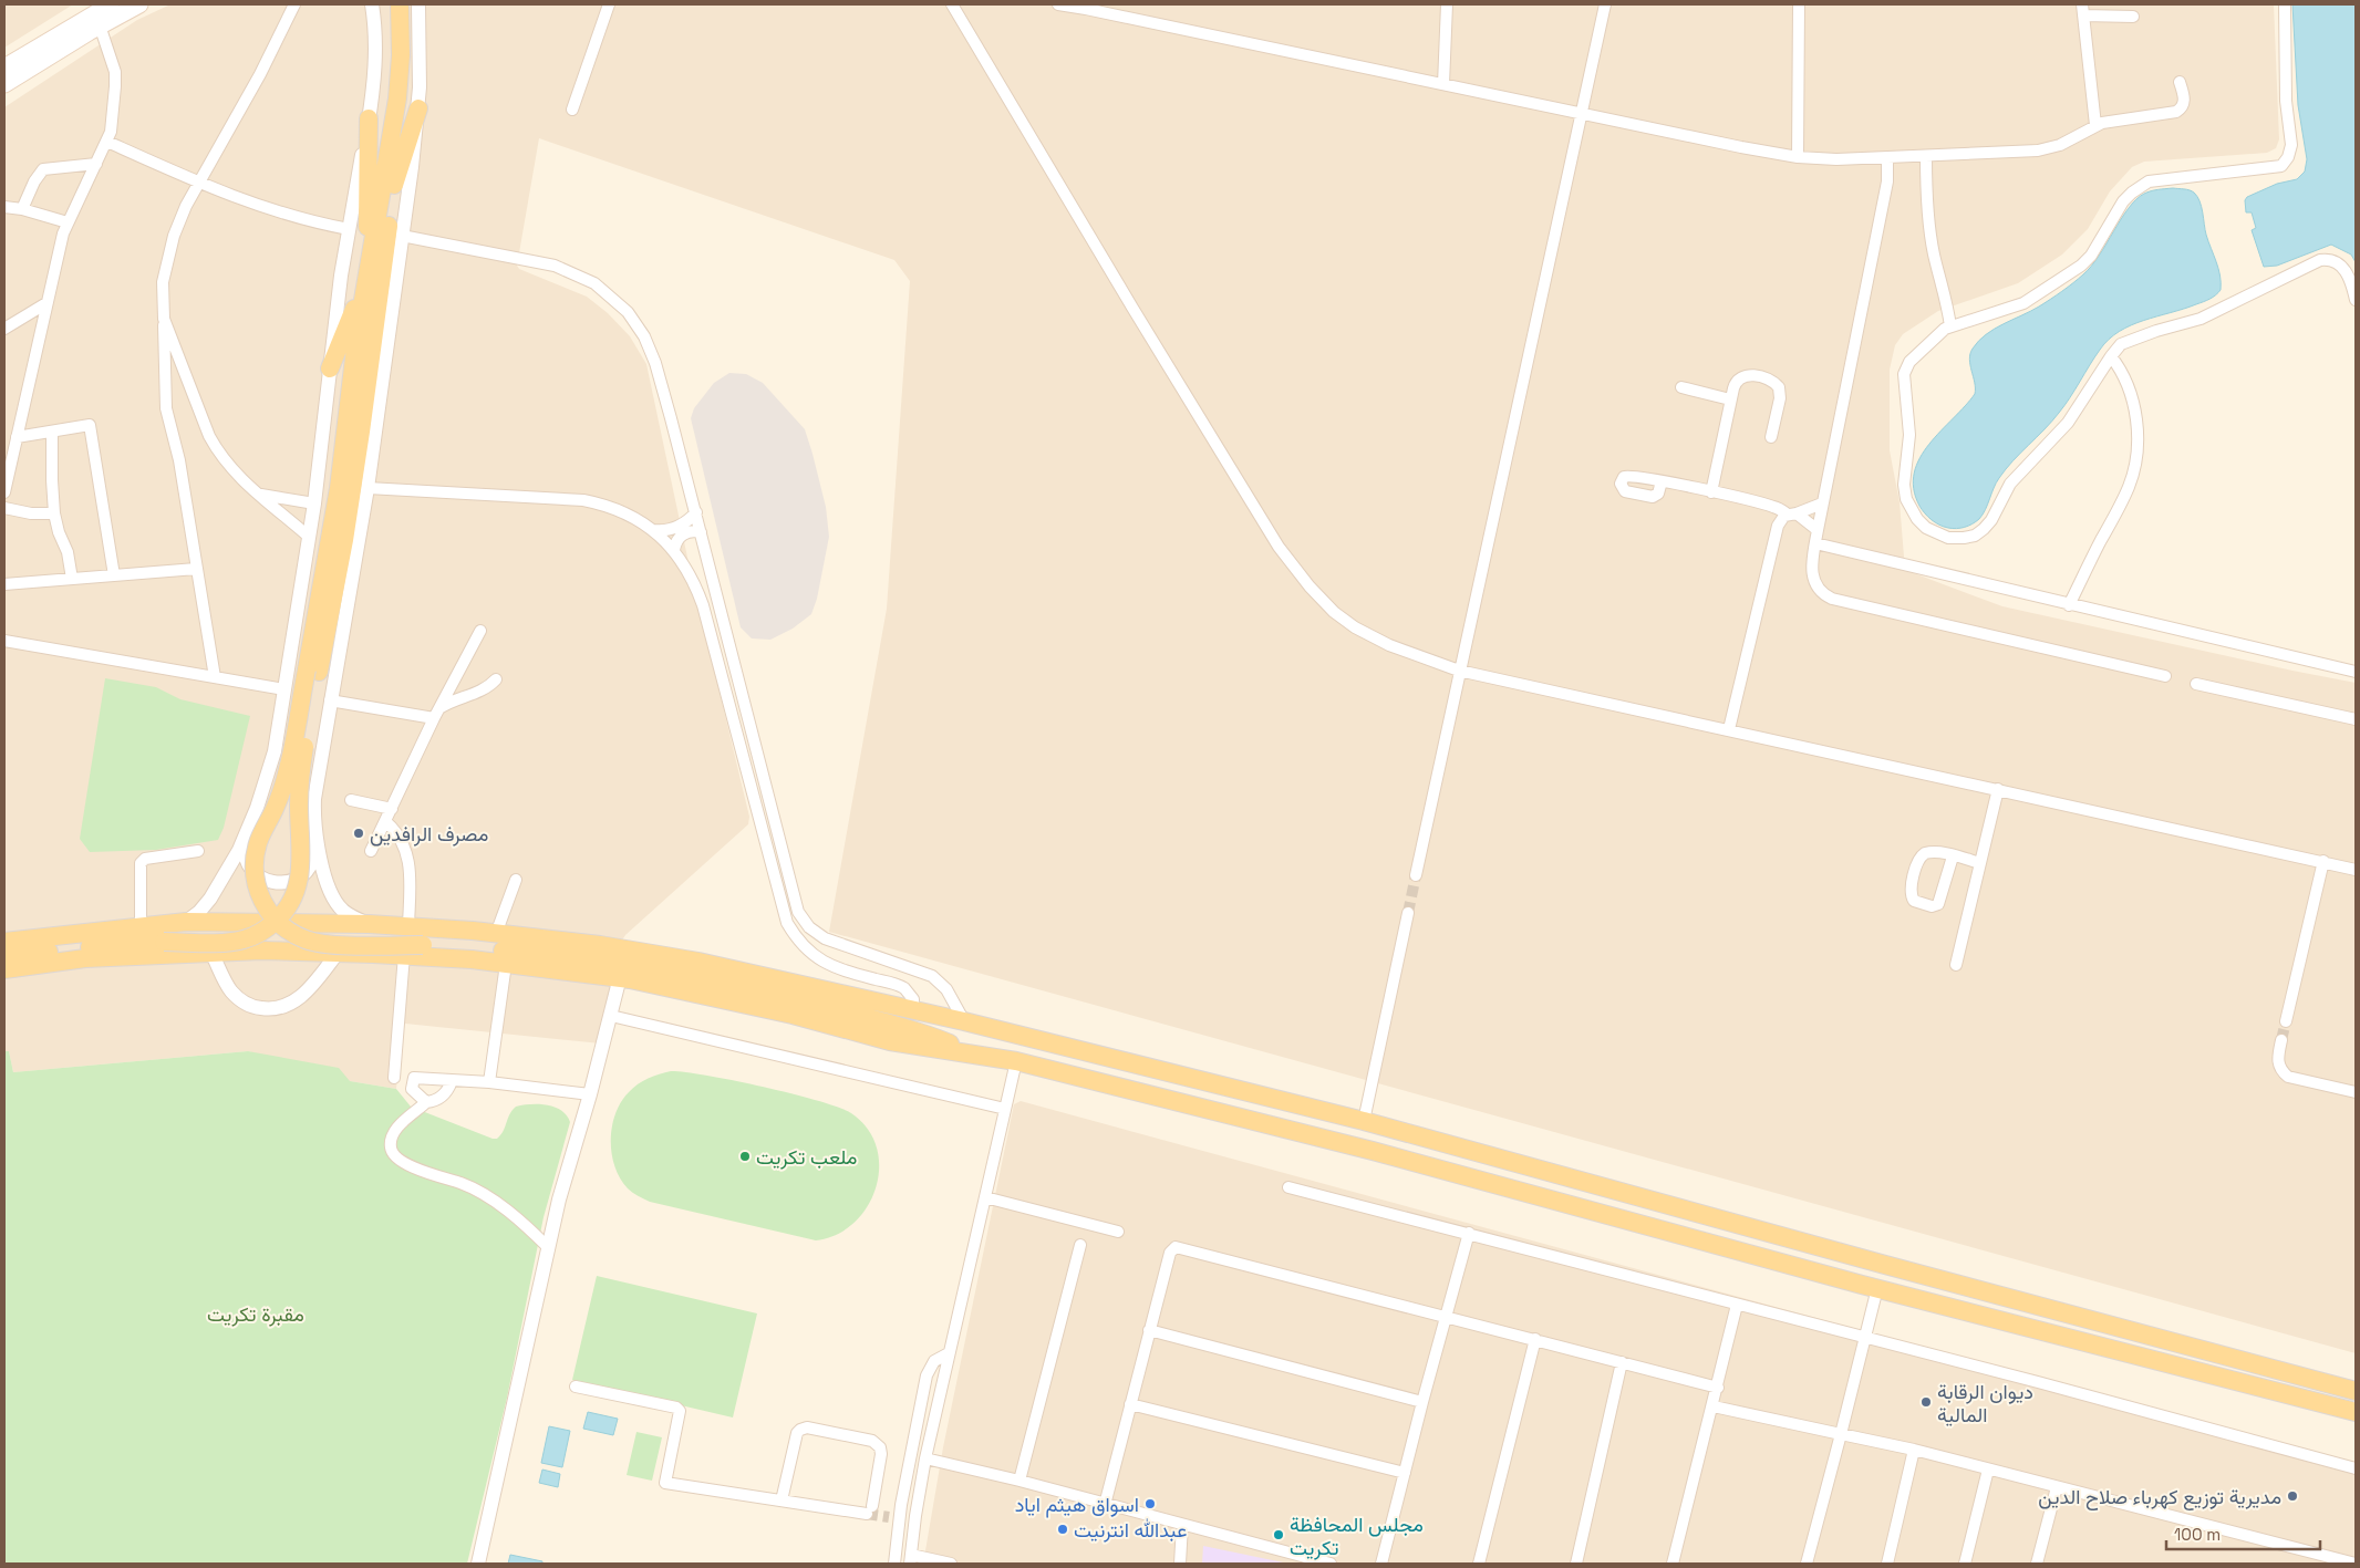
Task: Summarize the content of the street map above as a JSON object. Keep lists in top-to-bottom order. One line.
{"parks":["مقبرة تكريت"],"places":["مصرف الرافدين","ملعب تكريت","ديوان الرقابة المالية","مديرية توزيع كهرباء صلاح الدين","اسواق هيثم اياد","عبدالله انترنيت","مجلس المحافظة تكريت"],"scale_bar":"100 m"}
